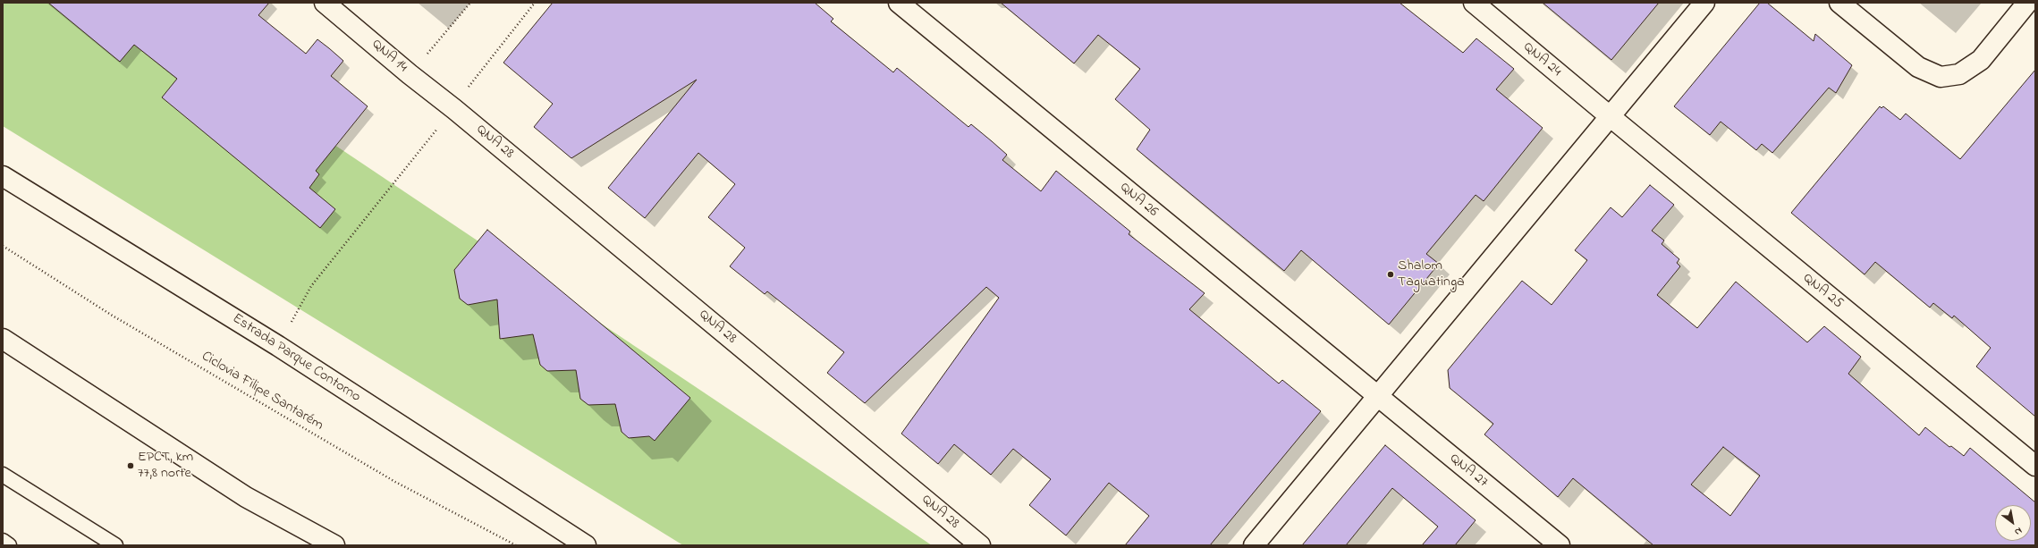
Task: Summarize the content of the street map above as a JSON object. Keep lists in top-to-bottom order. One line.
{"streets":{"main road":["QNA 14","QNA 24","QNA 28","QNA 26","QNA 25","Estrada Parque Contorno","QNA 27"],"path":["Ciclovia Filipe Santarém"]},"crossings":[["QNA 14","QNA 28"],["QNA 24","QNA 25"],["QNA 26","QNA 27"]],"places":["Shalom Taguatinga","EPCT, km 77,8 norte"],"north":"bottom right"}
